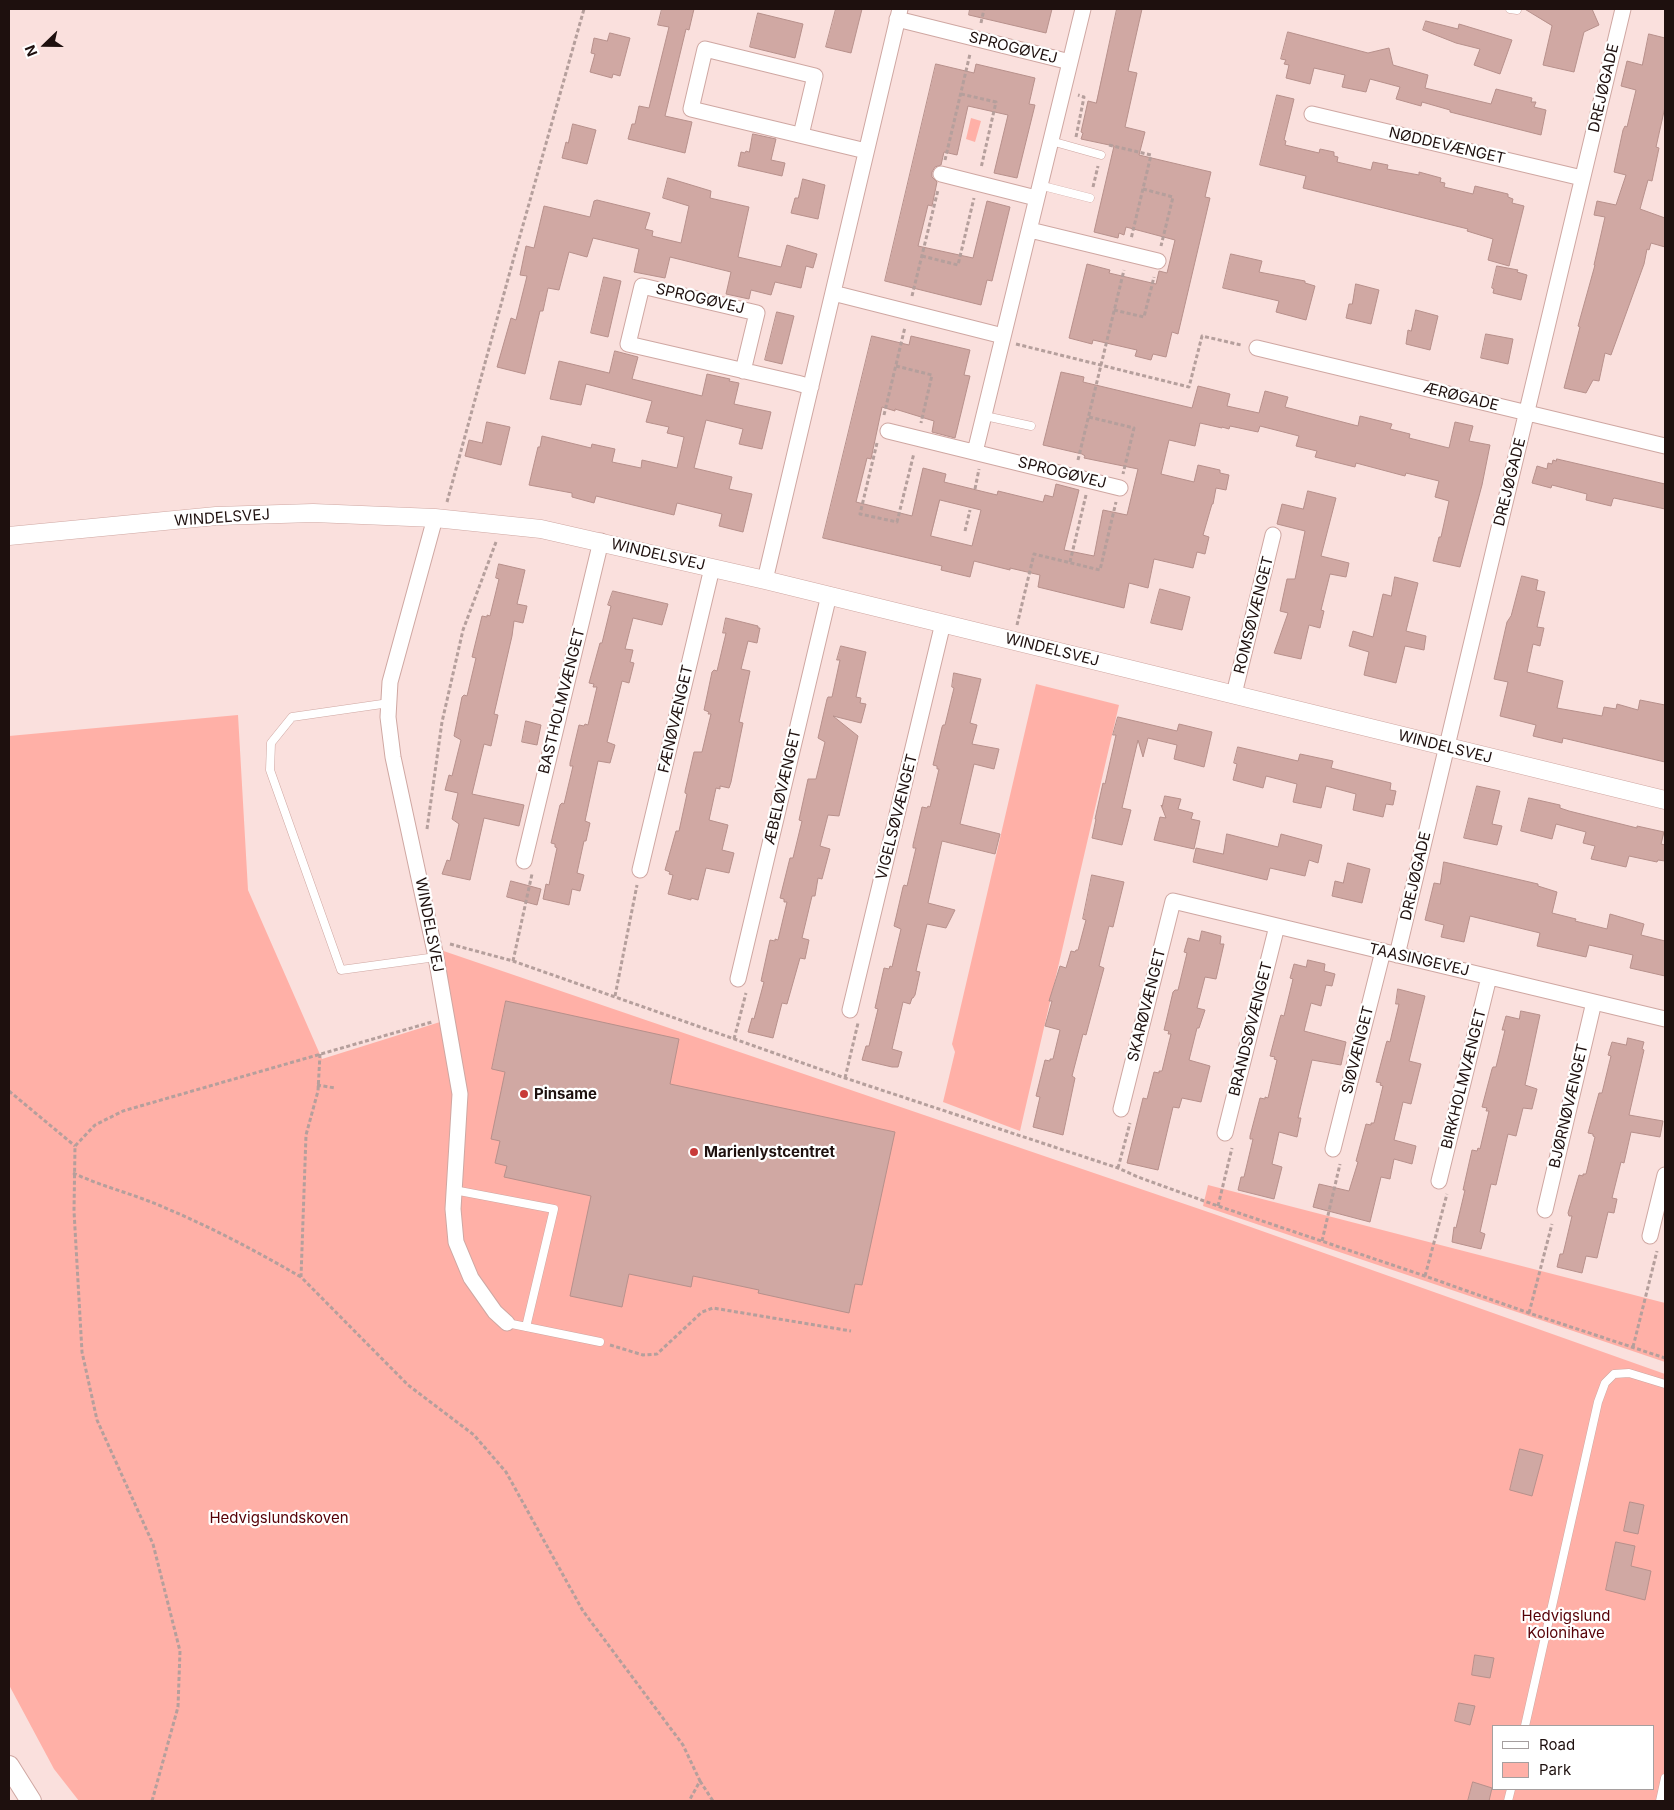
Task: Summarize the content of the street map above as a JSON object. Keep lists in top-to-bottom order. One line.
{"streets":{"street":["SPROGØVEJ","DREJØGADE","NØDDEVÆNGET","ÆRØGADE","WINDELSVEJ","ROMSØVÆNGET","BASTHOLMVÆNGET","FÆNØVÆNGET","ÆBELØVÆNGET","VIGELSØVÆNGET","TAASINGEVEJ","SKARØVÆNGET","BRANDSØVÆNGET","SIØVÆNGET","BIRKHOLMVÆNGET","BJØRNØVÆNGET"]},"crossings":[["SPROGØVEJ","WINDELSVEJ"],["DREJØGADE","NØDDEVÆNGET"],["DREJØGADE","ÆRØGADE"],["DREJØGADE","WINDELSVEJ"],["DREJØGADE","TAASINGEVEJ"],["DREJØGADE","SIØVÆNGET"],["WINDELSVEJ","ROMSØVÆNGET"],["WINDELSVEJ","BASTHOLMVÆNGET"],["WINDELSVEJ","FÆNØVÆNGET"],["WINDELSVEJ","ÆBELØVÆNGET"],["WINDELSVEJ","VIGELSØVÆNGET"],["TAASINGEVEJ","SKARØVÆNGET"],["TAASINGEVEJ","BRANDSØVÆNGET"],["TAASINGEVEJ","SIØVÆNGET"],["TAASINGEVEJ","BIRKHOLMVÆNGET"],["TAASINGEVEJ","BJØRNØVÆNGET"]],"parks":["Hedvigslundskoven","Hedvigslund Kolonihave"],"places":["Pinsame","Marienlystcentret"],"legend":["Road","Park"],"north":"left"}
